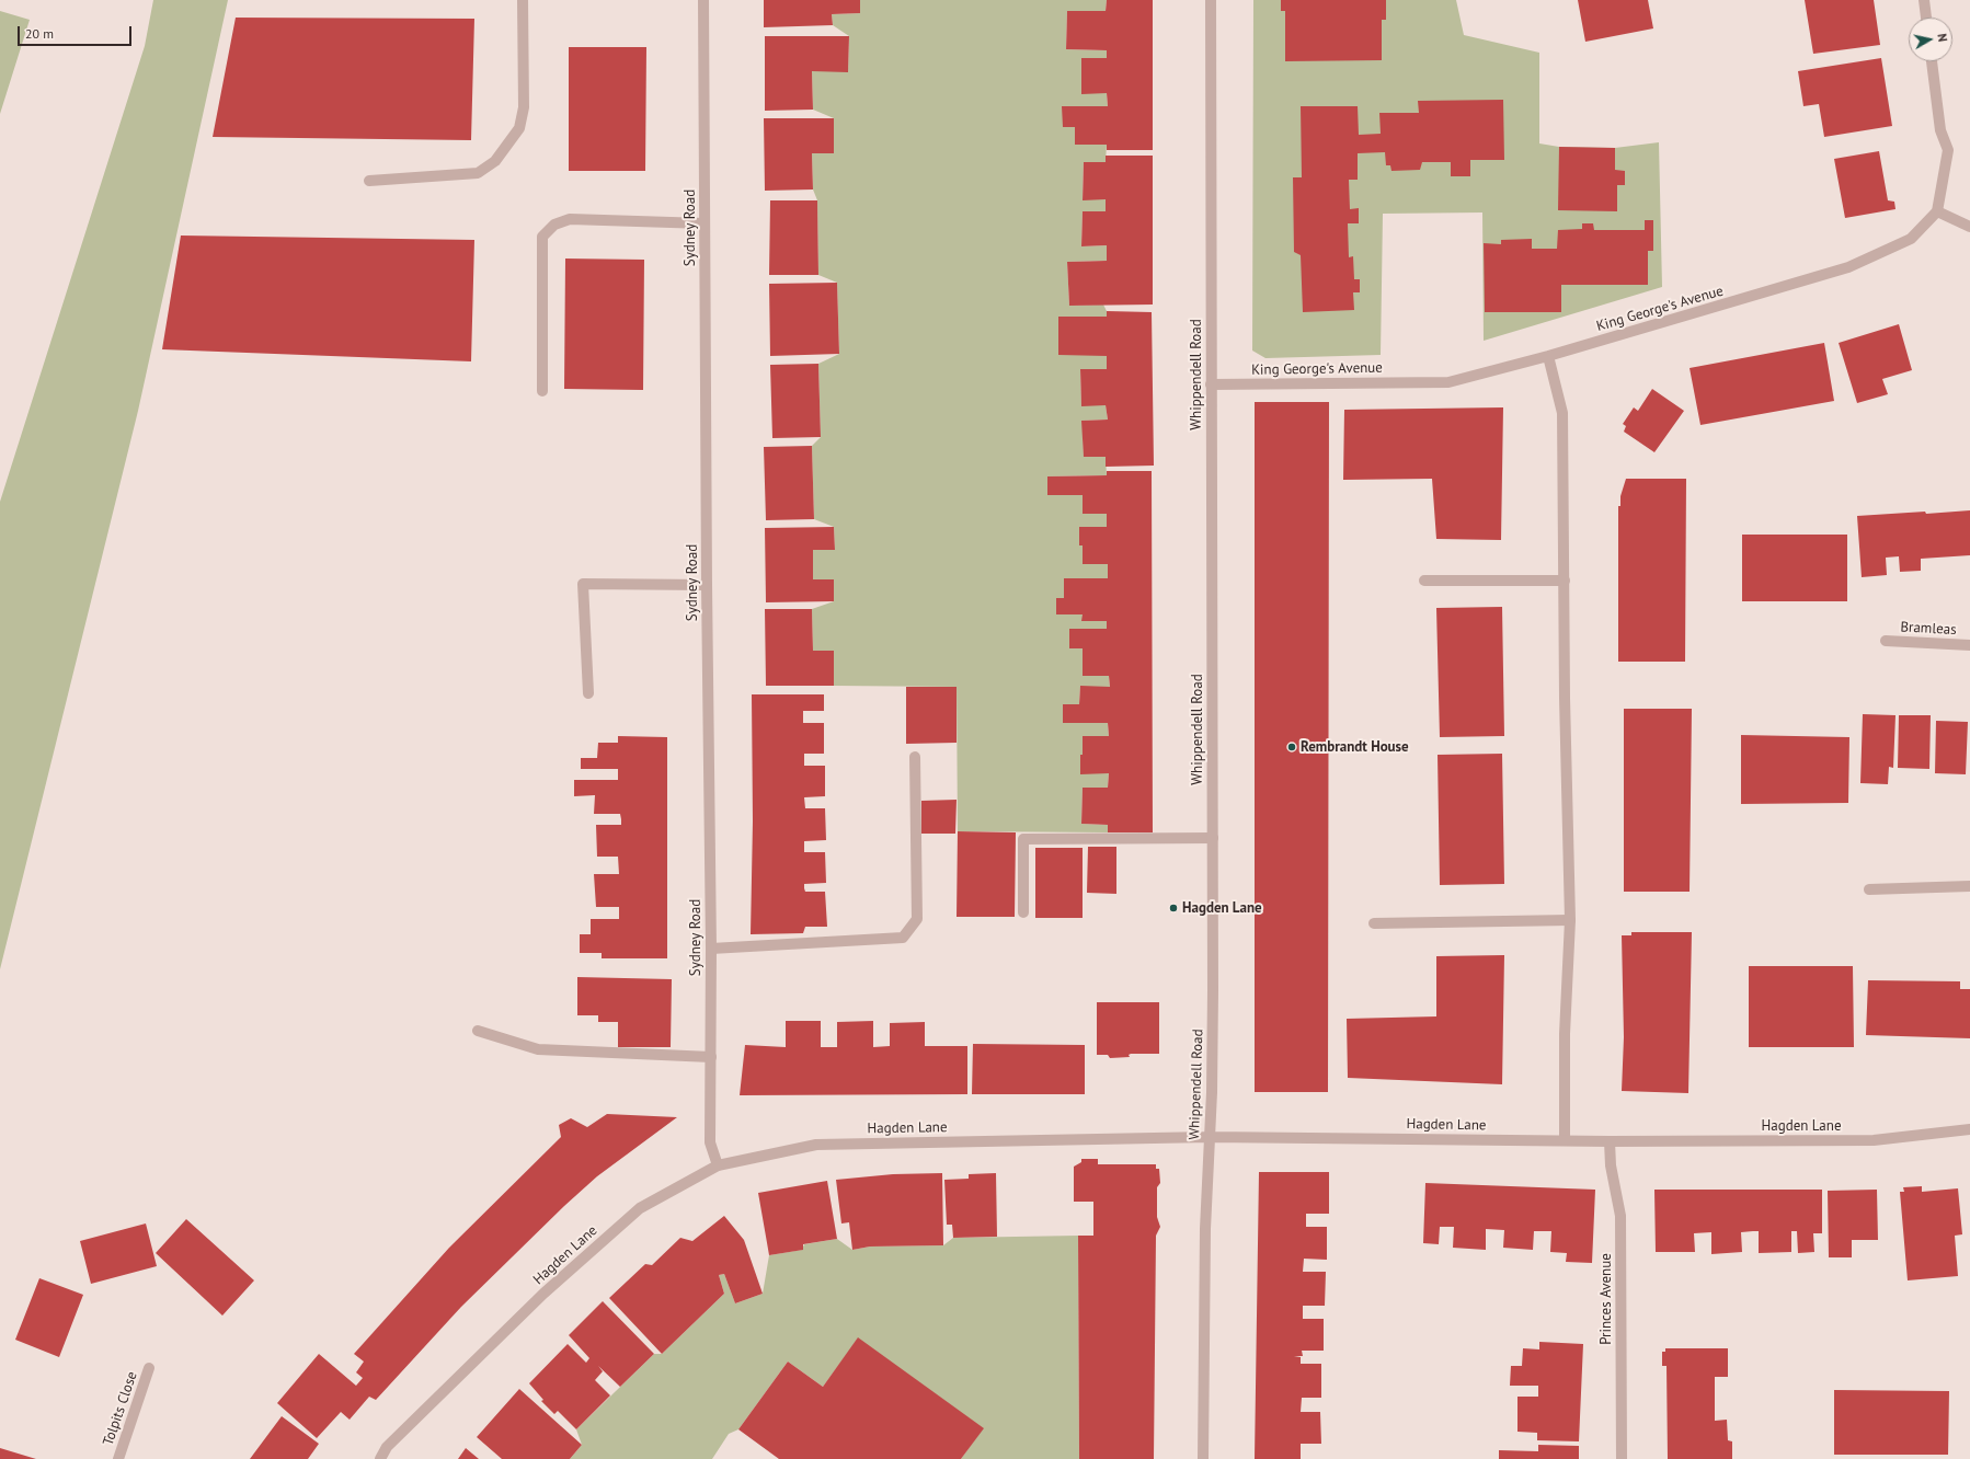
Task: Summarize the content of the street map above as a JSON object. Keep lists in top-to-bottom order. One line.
{"streets":{"street":["Sydney Road","King George's Avenue","Whippendell Road","Bramleas","Hagden Lane","Princes Avenue","Tolpits Close"]},"crossings":[["Sydney Road","Hagden Lane"],["King George's Avenue","Whippendell Road"],["Whippendell Road","Hagden Lane"],["Hagden Lane","Princes Avenue"]],"places":["Rembrandt House","Hagden Lane"],"scale_bar":"20 m","north":"right"}
